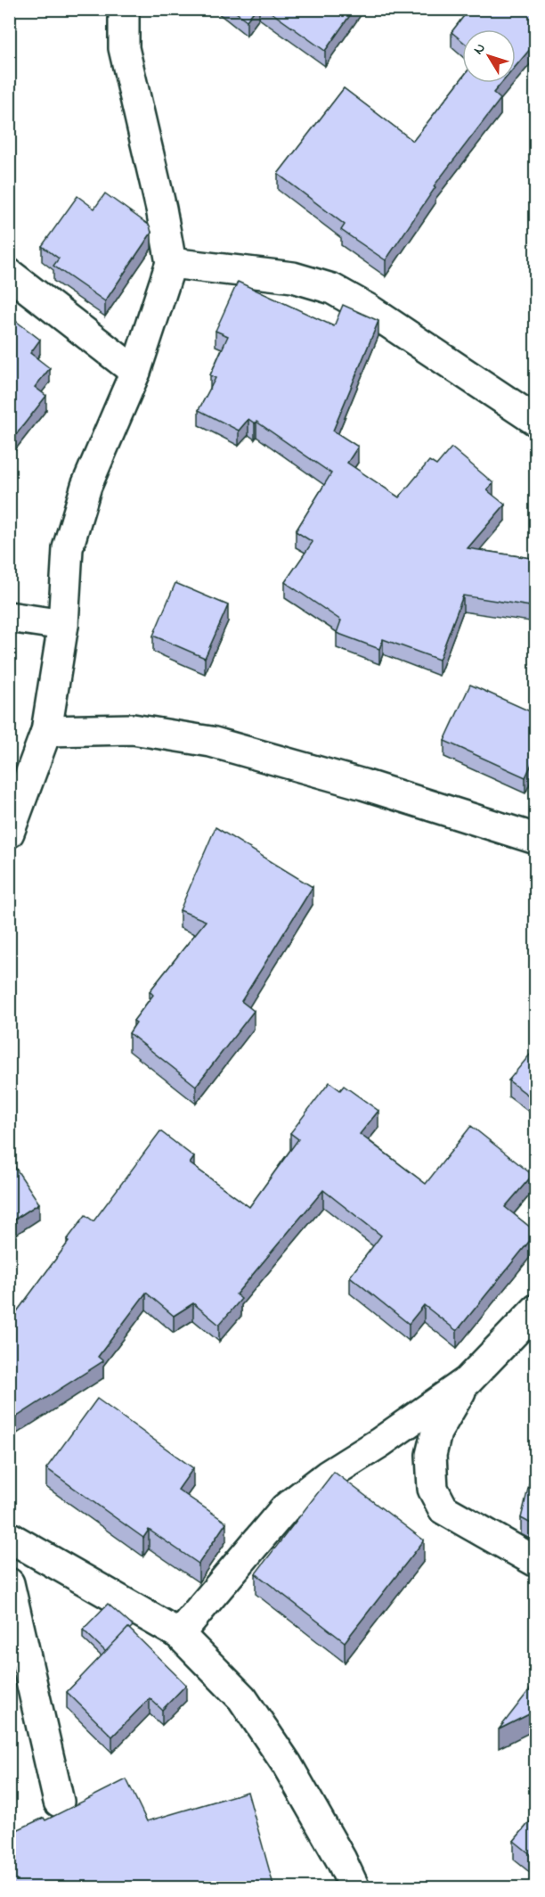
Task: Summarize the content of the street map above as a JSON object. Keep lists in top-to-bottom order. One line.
{"north":"top left"}
